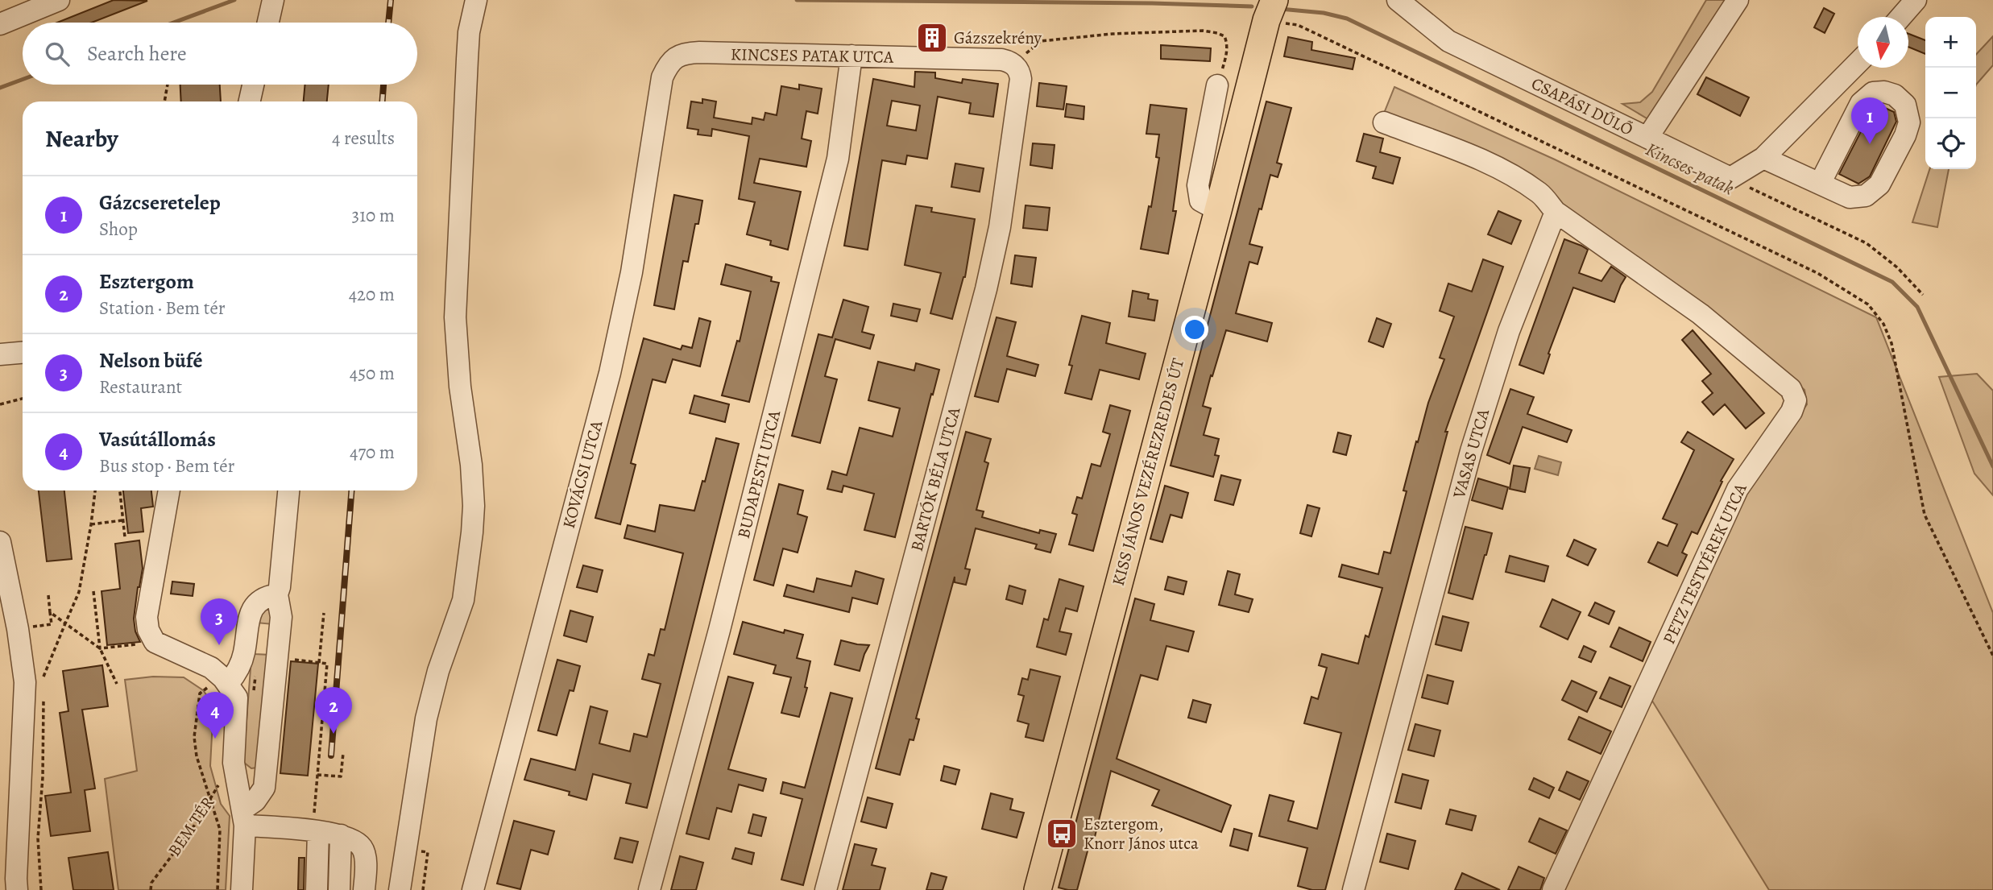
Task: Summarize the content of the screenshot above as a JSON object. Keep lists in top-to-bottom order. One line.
{"streets":{"main road":["KISS JÁNOS VEZÉREZREDES ÚT"],"street":["KINCSES PATAK UTCA","CSAPÁSI DŰLŐ","VASAS UTCA","KOVÁCSI UTCA","BUDAPESTI UTCA","BARTÓK BÉLA UTCA","PETZ TESTVÉREK UTCA","BEM TÉR"]},"crossings":[["KINCSES PATAK UTCA","KOVÁCSI UTCA"],["KINCSES PATAK UTCA","BUDAPESTI UTCA"],["KINCSES PATAK UTCA","BARTÓK BÉLA UTCA"],["VASAS UTCA","PETZ TESTVÉREK UTCA"]],"water":["Kincses-patak"],"places":{"building":["Gázszekrény"],"bus stop":["Esztergom, Knorr János utca"]},"north":"bottom","page":{"map_buttons":["+","−"],"search":"Search here","pins":["1","3","2","4"],"heading":["Nearby","4 results"],"list":[{"mark":"1","name":"Gázcseretelep","note":"Shop","value":"310 m"},{"mark":"2","name":"Esztergom","note":"Station · Bem tér","value":"420 m"},{"mark":"3","name":"Nelson büfé","note":"Restaurant","value":"450 m"},{"mark":"4","name":"Vasútállomás","note":"Bus stop · Bem tér","value":"470 m"}]}}
